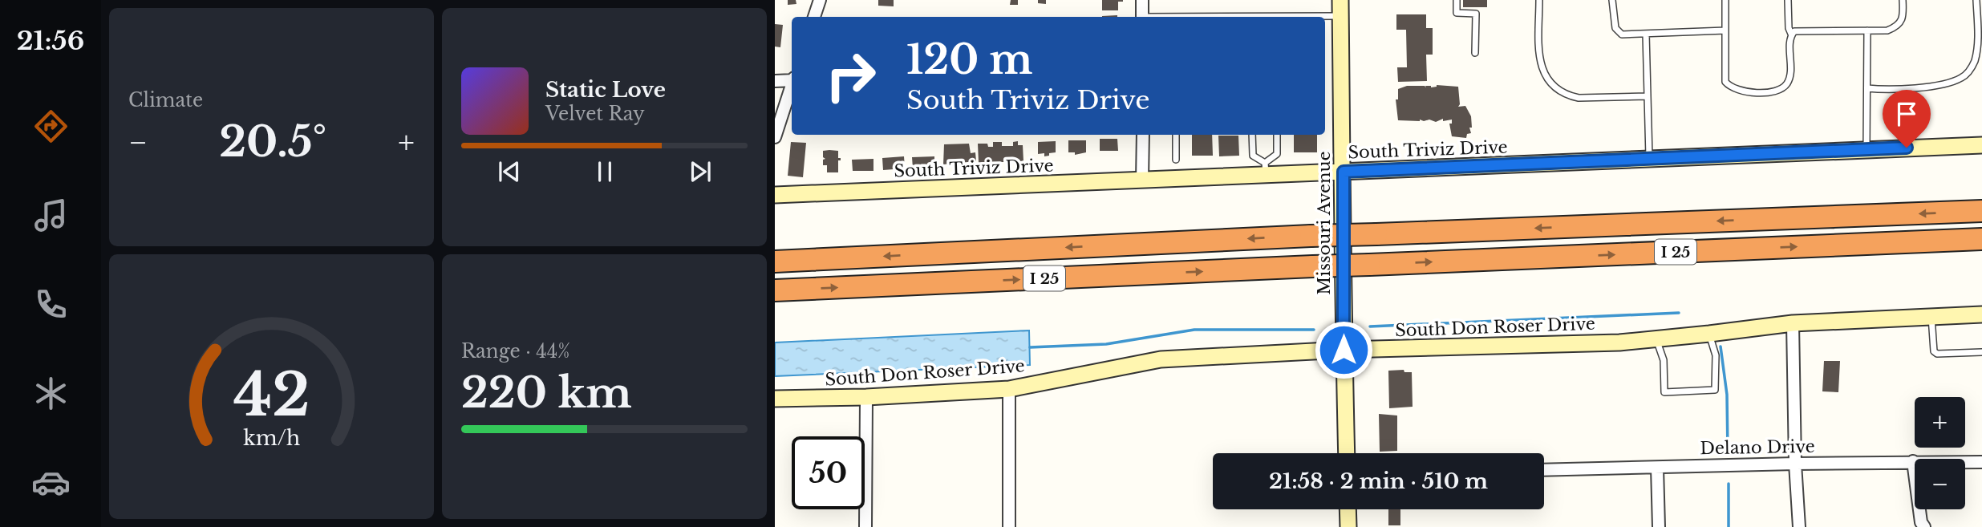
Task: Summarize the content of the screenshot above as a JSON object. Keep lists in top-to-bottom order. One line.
{"streets":{"highway":["I 25"],"street":["South Triviz Drive","Missouri Avenue","South Don Roser Drive","Delano Drive"]},"crossings":[["South Triviz Drive","Missouri Avenue"],["Missouri Avenue","South Don Roser Drive"]],"page":{"tabs":"21:56","tile":["Climate",["Range · 44%","220 km"]],"turn":["120 m","South Triviz Drive"],"song":["Static Love","Velvet Ray"],"heat":["−","20.5°","+"],"map_buttons":["+","−"],"limit":"50","trip":"21:58 · 2 min · 510 m","gauge":["42","km/h"]}}
